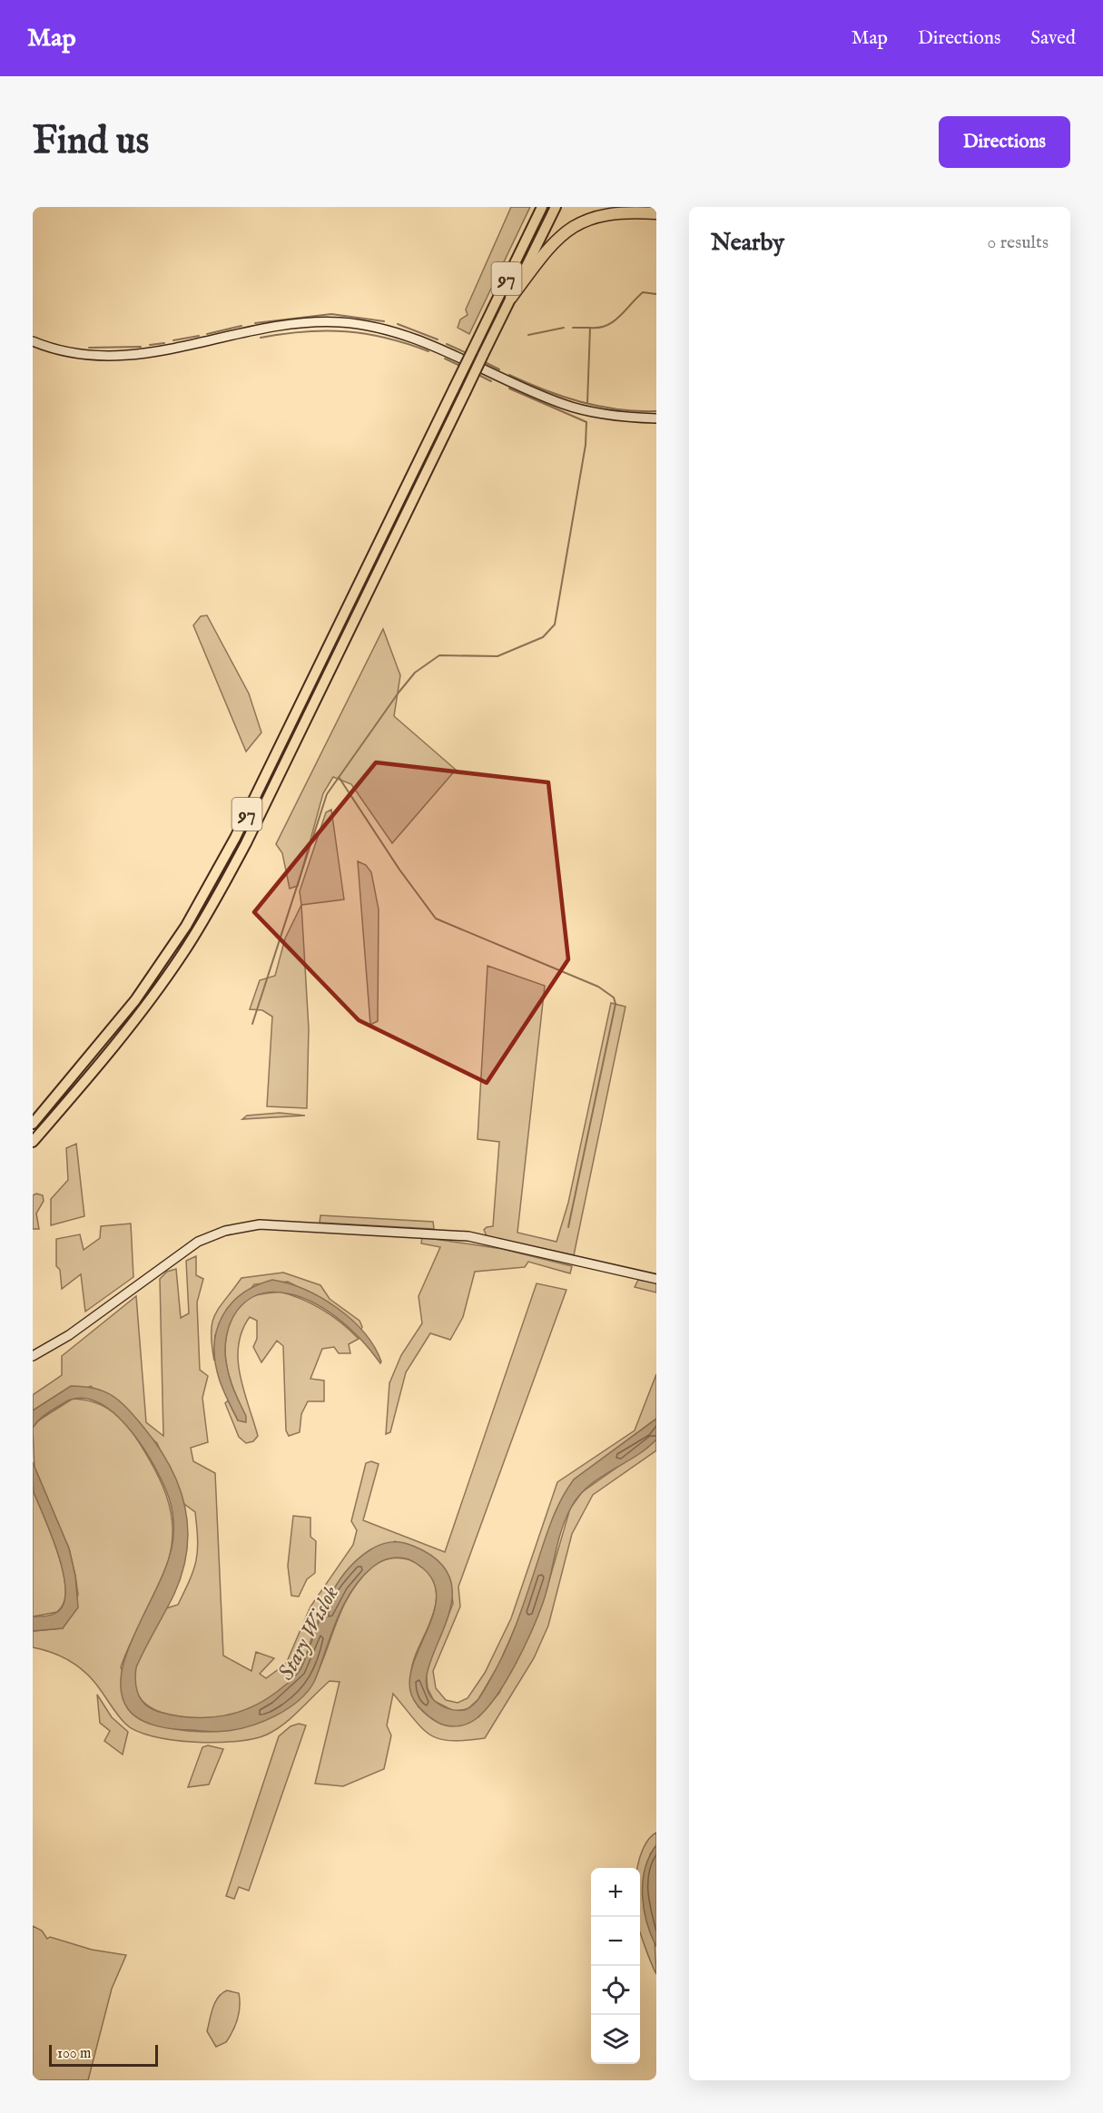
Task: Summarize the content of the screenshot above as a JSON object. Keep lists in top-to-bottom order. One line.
{"streets":{"main road":["97"]},"water":["Stary Wislok"],"scale_bar":"100 m","page":{"header":"Map","nav":["Map","Directions","Saved"],"buttons":"Directions","title":"Find us","heading":["Nearby","0 results"],"map_buttons":["+","−"],"scale":"100 m"}}
